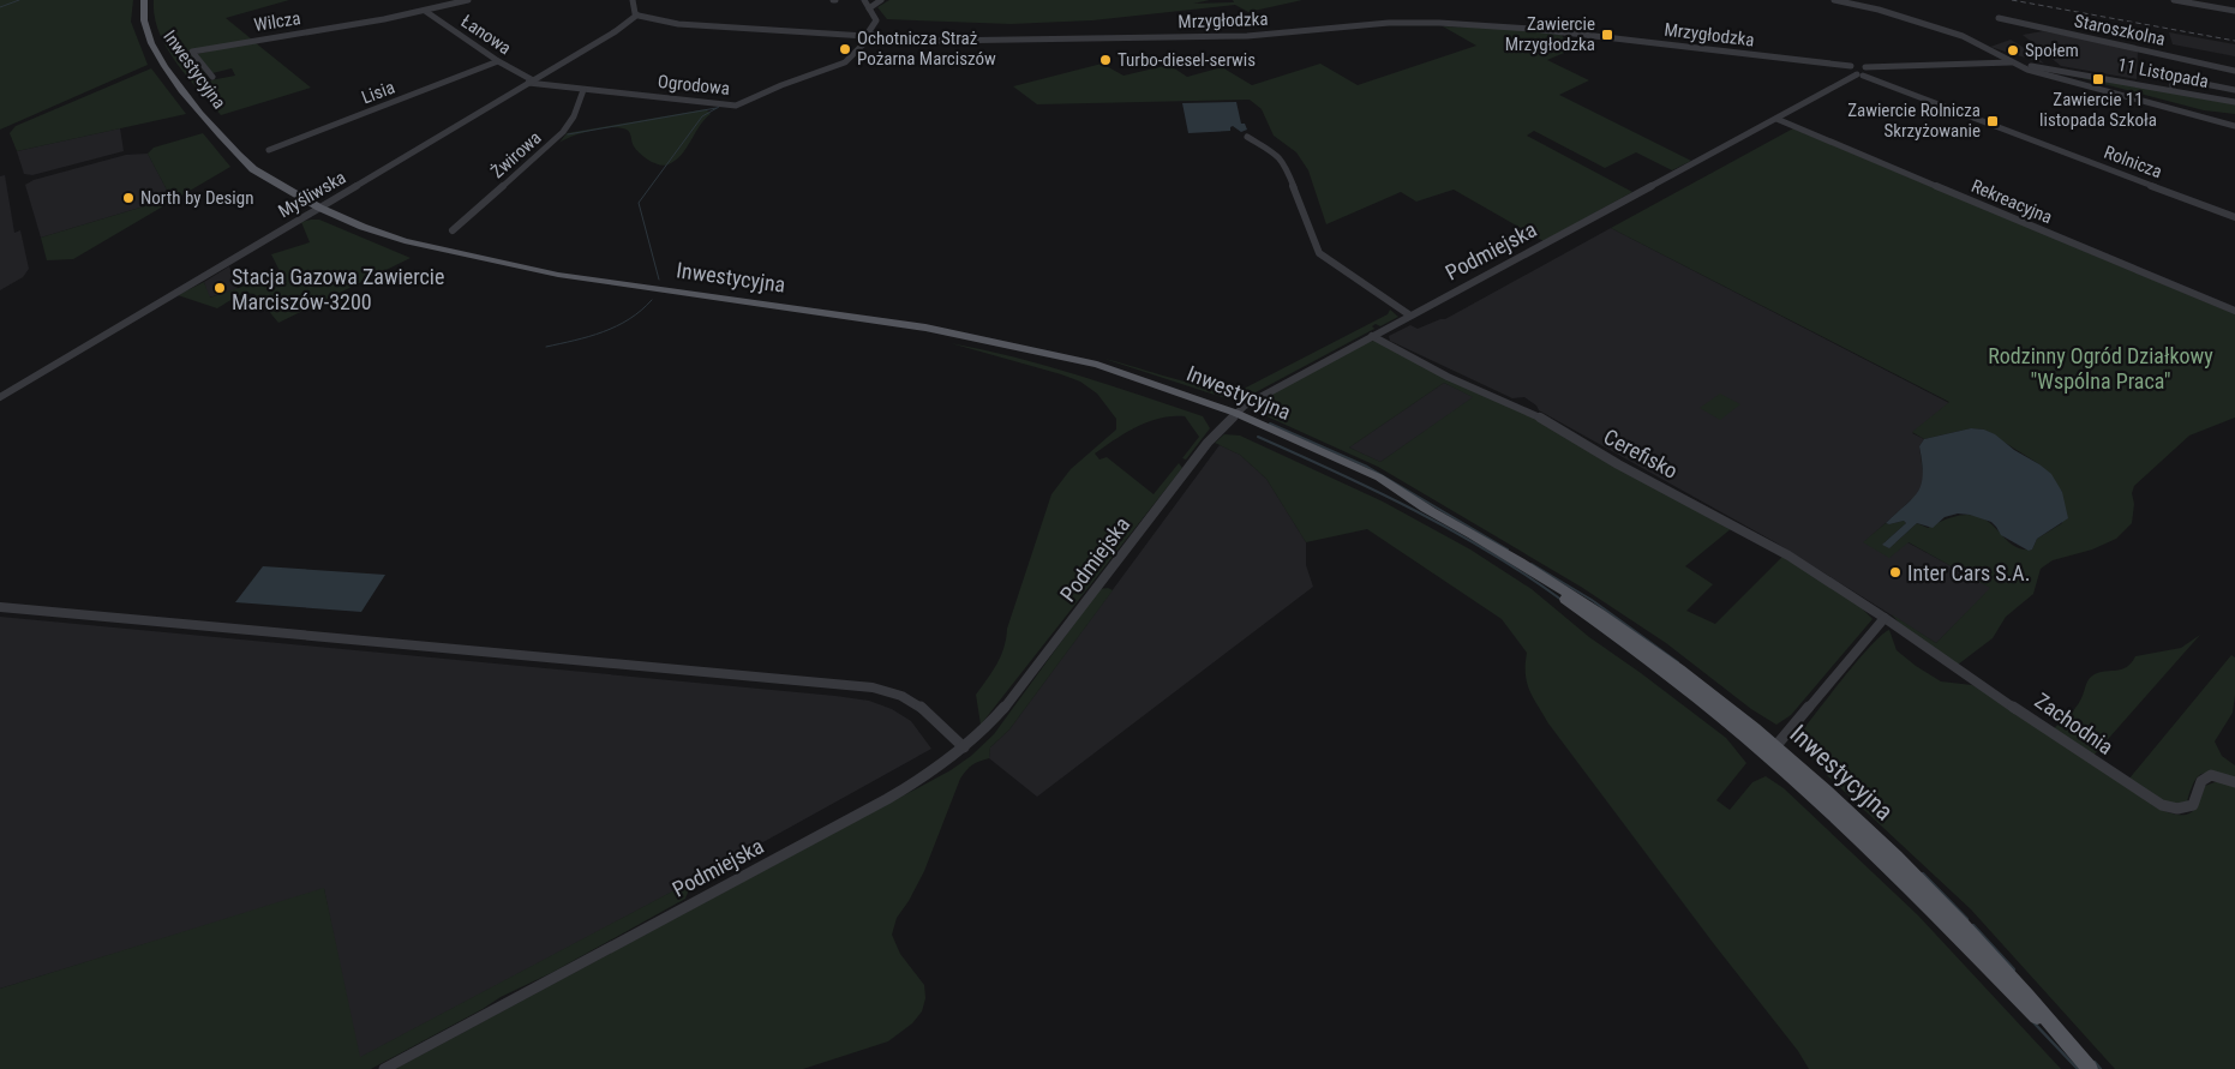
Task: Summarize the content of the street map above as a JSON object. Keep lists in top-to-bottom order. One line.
{"streets":{"main road":["Inwestycyjna"],"street":["Mrzygłodzka","Wilcza","Staroszkolna","Łanowa","11 Listopada","Ogrodowa","Lisia","Żwirowa","Rolnicza","Myśliwska","Rekreacyjna","Podmiejska","Cerefisko","Zachodnia"]},"crossings":[["Mrzygłodzka","Ogrodowa"],["Mrzygłodzka","Rolnicza"],["Mrzygłodzka","Myśliwska"],["Wilcza","Łanowa"],["Łanowa","Ogrodowa"],["Łanowa","Lisia"],["Łanowa","Myśliwska"],["Inwestycyjna","Myśliwska"],["Inwestycyjna","Podmiejska"],["Ogrodowa","Żwirowa"],["Ogrodowa","Myśliwska"],["Rolnicza","Podmiejska"],["Rekreacyjna","Podmiejska"],["Podmiejska","Cerefisko"],["Cerefisko","Zachodnia"]],"parks":["Rodzinny Ogród Działkowy \"Wspólna Praca\""],"places":{"transit":["Zawiercie Mrzygłodzka","Zawiercie 11 listopada Szkoła","Zawiercie Rolnicza Skrzyżowanie"],"other":["Ochotnicza Straż Pożarna Marciszów","Społem","Turbo-diesel-serwis","North by Design","Stacja Gazowa Zawiercie Marciszów-3200","Inter Cars S.A."]}}
